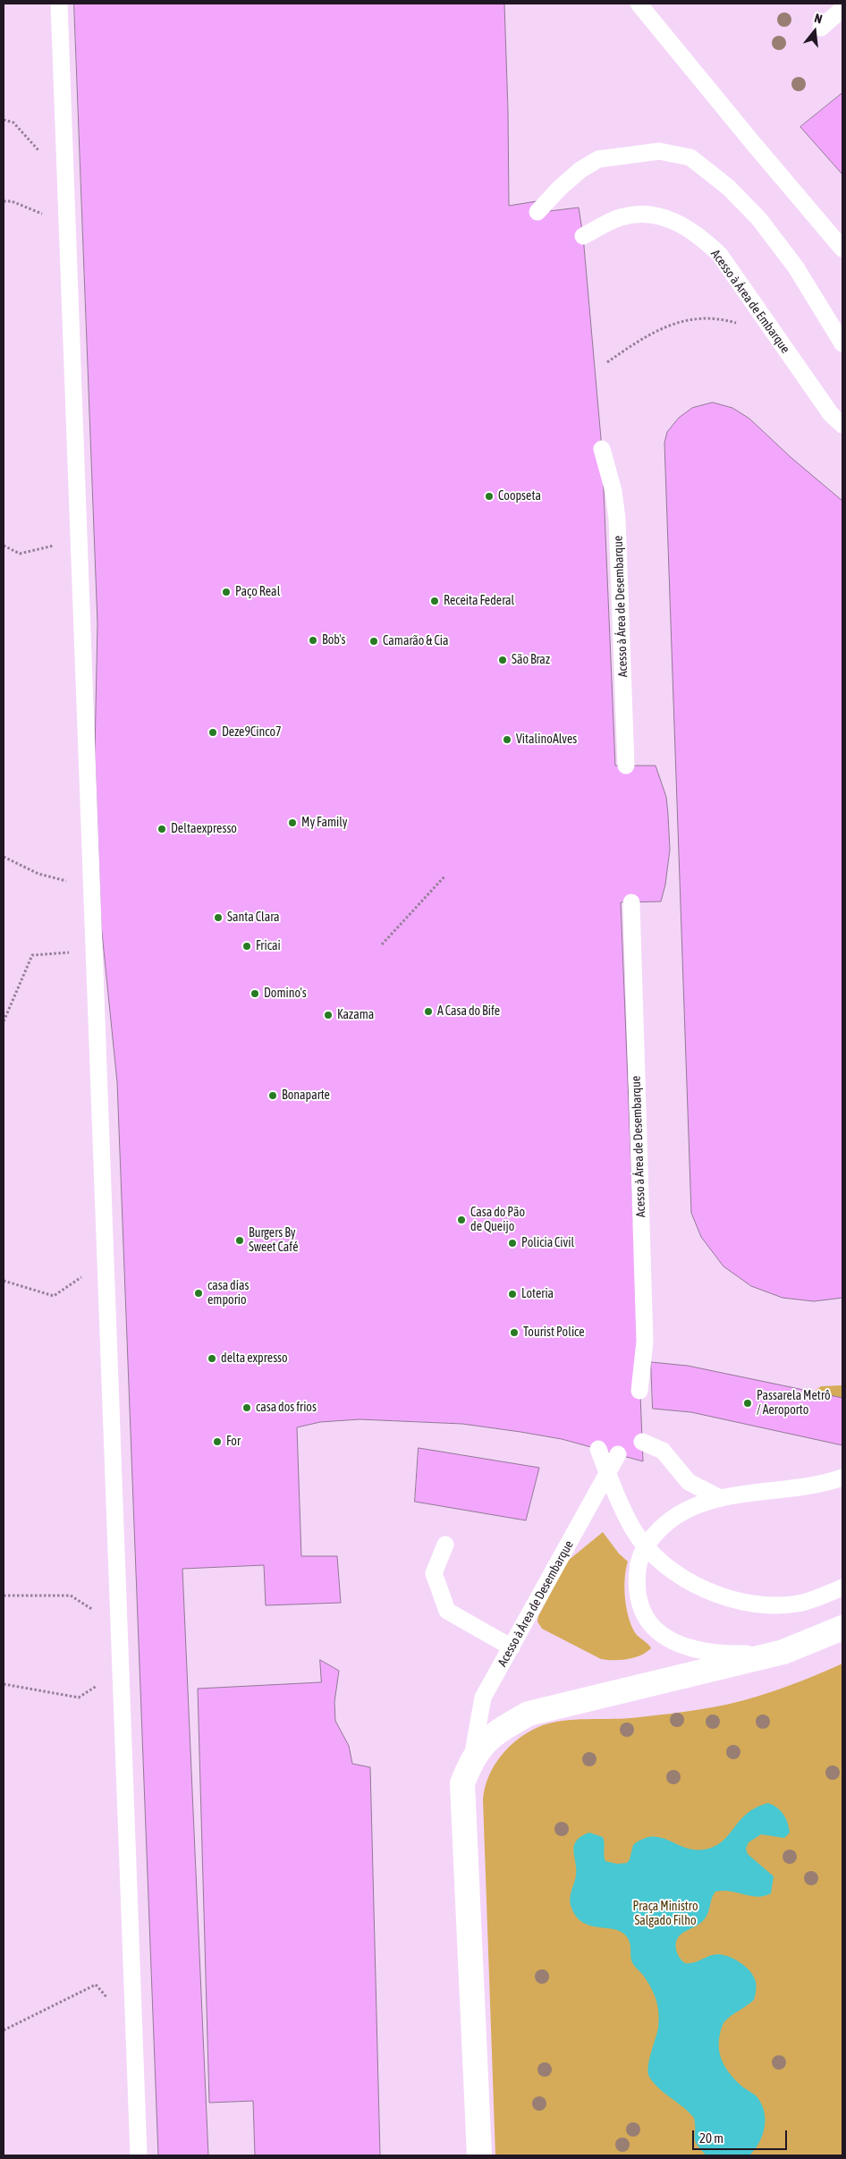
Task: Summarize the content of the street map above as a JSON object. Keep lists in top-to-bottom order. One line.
{"streets":{"lane":["Acesso à Área de Embarque","Acesso à Área de Desembarque"]},"parks":["Praça Ministro Salgado Filho"],"places":["Coopseta","Paço Real","Receita Federal","Bob's","Camarão & Cia","São Braz","Deze9Cinco7","VitalinoAlves","My Family","Deltaexpresso","Santa Clara","Fricai","Domino's","A Casa do Bife","Kazama","Bonaparte","Casa do Pão de Queijo","Burgers By Sweet Café","Policia Civil","casa días emporio","Loteria","Tourist Police","delta expresso","Passarela Metrô / Aeroporto","casa dos frios","For"],"scale_bar":"20 m","north":"top"}
